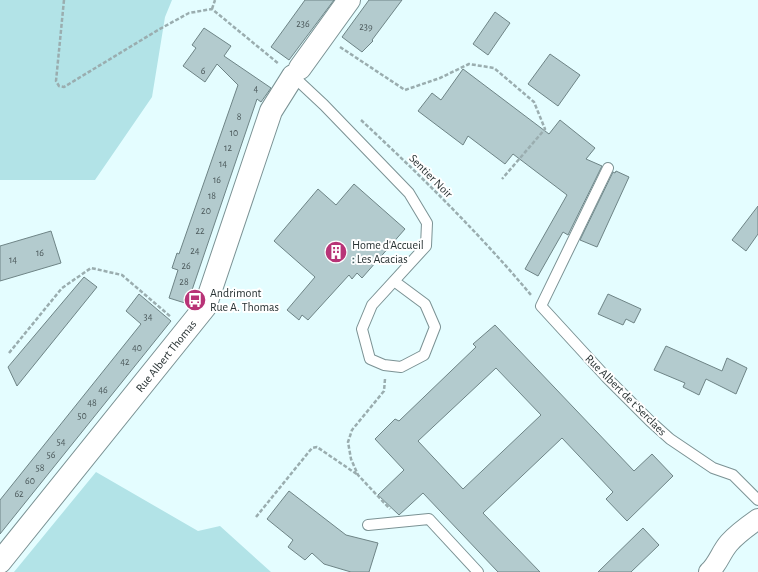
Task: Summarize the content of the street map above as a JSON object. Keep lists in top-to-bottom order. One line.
{"streets":{"street":["Rue Albert Thomas"],"lane":["Rue Albert de t'Serclaes"],"path":["Sentier Noir"]},"crossings":[["Sentier Noir","Rue Albert de t'Serclaes"]],"places":{"building":["Home d'Accueil : Les Acacias"],"bus stop":["Andrimont Rue A. Thomas"]},"house_numbers":["236","239","6","4","8","10","12","14","16","18","20","22","24","16","14","26","28","34","40","42","46","48","50","54","56","58","60","62"]}
